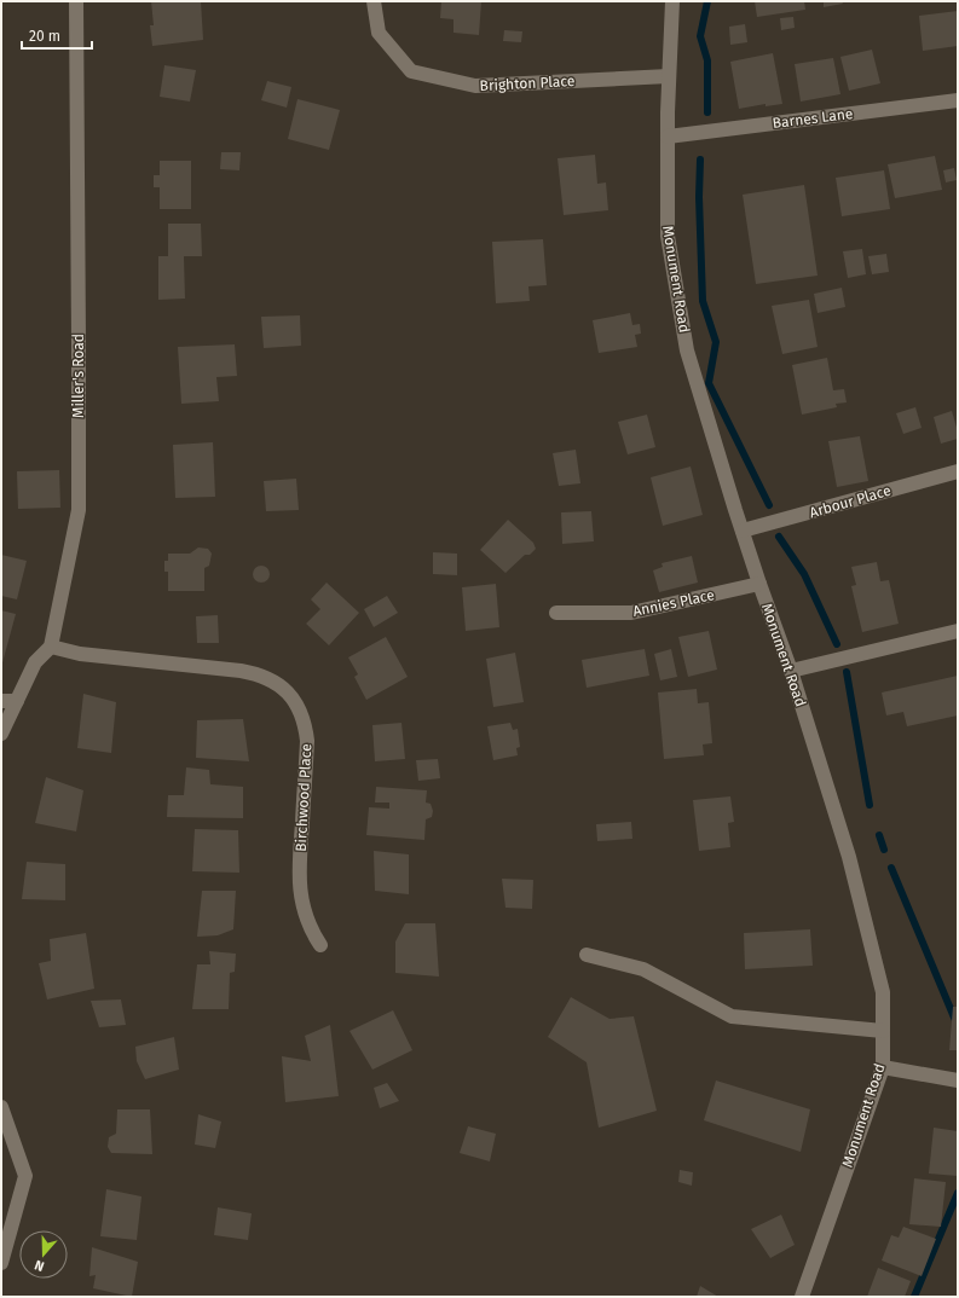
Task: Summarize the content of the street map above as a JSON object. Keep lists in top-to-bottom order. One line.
{"streets":{"street":["Brighton Place","Barnes Lane","Monument Road","Miller's Road","Arbour Place","Annies Place","Birchwood Place"]},"crossings":[["Brighton Place","Monument Road"],["Barnes Lane","Monument Road"],["Monument Road","Arbour Place"],["Monument Road","Annies Place"],["Miller's Road","Birchwood Place"]],"scale_bar":"20 m","north":"bottom"}
